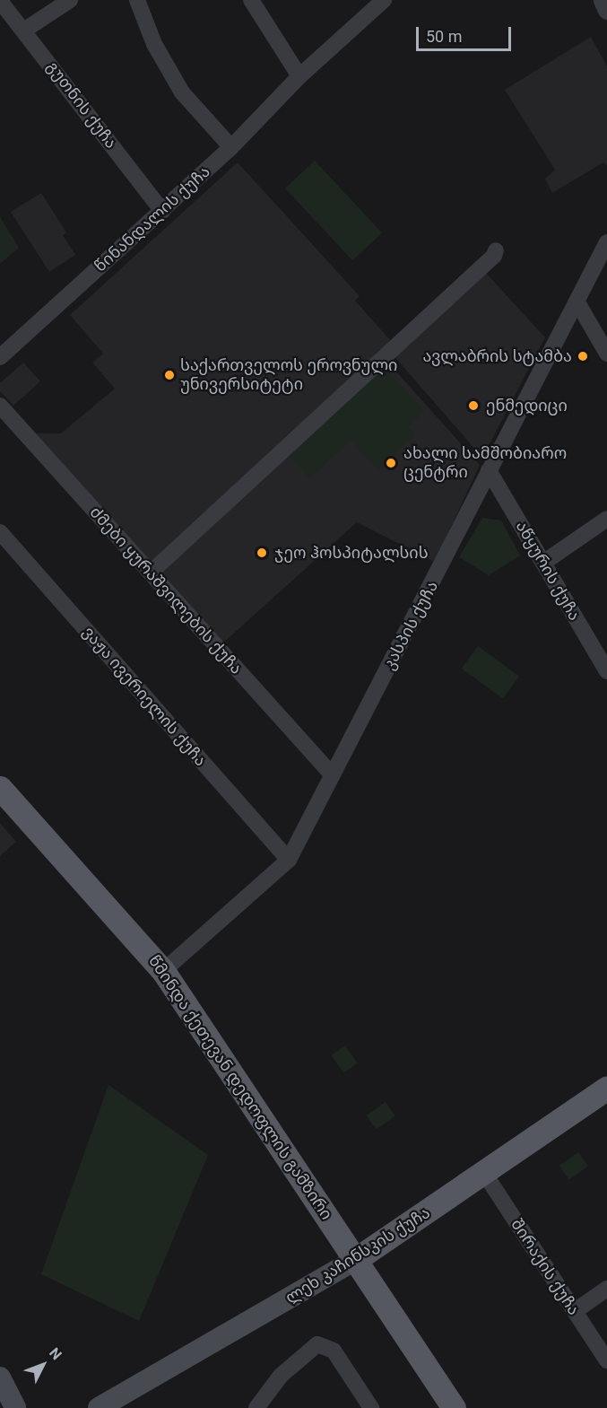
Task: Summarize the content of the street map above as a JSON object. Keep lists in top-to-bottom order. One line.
{"streets":{"main road":["წმინდა ქეთევან დედოფლის გამზირი","ლეხ კაჩინსკის ქუჩა"],"street":["გუთნის ქუჩა","წინანდალის ქუჩა","აწყურის ქუჩა","ძმები ყურაშვილების ქუჩა","კასპის ქუჩა","ვაჟა ივერიელის ქუჩა","შირაქის ქუჩა"]},"crossings":[["გუთნის ქუჩა","წინანდალის ქუჩა"],["აწყურის ქუჩა","კასპის ქუჩა"],["ძმები ყურაშვილების ქუჩა","კასპის ქუჩა"],["კასპის ქუჩა","ვაჟა ივერიელის ქუჩა"],["კასპის ქუჩა","წმინდა ქეთევან დედოფლის გამზირი"],["წმინდა ქეთევან დედოფლის გამზირი","ლეხ კაჩინსკის ქუჩა"],["ლეხ კაჩინსკის ქუჩა","შირაქის ქუჩა"]],"places":["ავლაბრის სტამბა","საქართველოს ეროვნული უნივერსიტეტი","ენმედიცი","ახალი სამშობიარო ცენტრი","ჯეო ჰოსპიტალსის"],"scale_bar":"50 m","north":"top right"}
